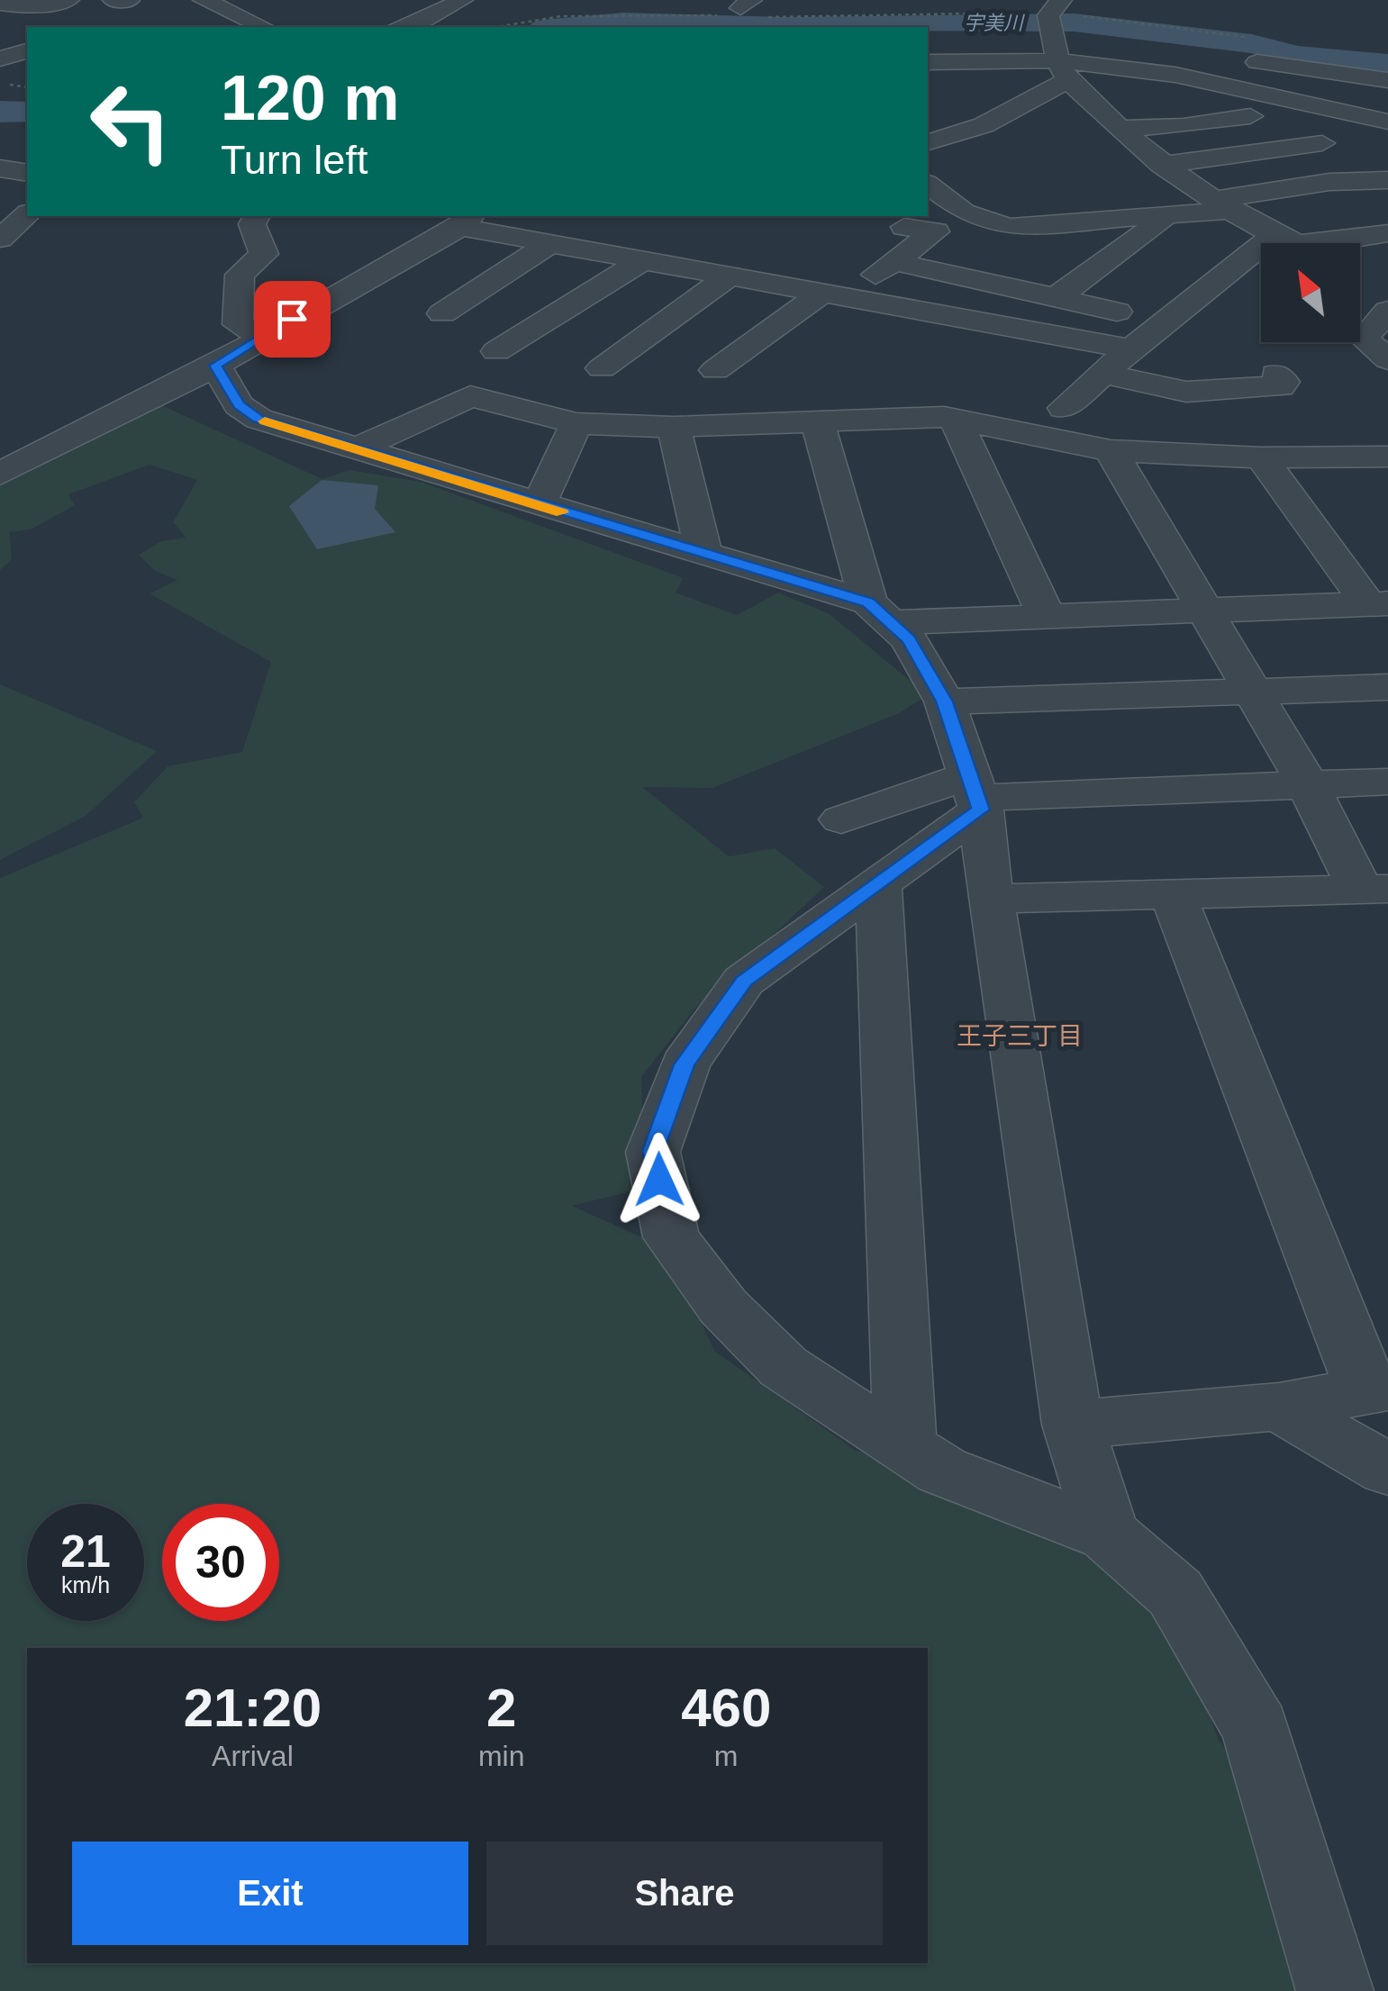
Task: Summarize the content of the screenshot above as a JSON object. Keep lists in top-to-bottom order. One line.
{"districts":["王子三丁目"],"water":["宇美川"],"north":"top left","page":{"turn":["120 m","Turn left"],"speed":"21 km/h","limit":"30","eta":["21:20","Arrival","2","min","460","m"],"buttons":["Exit","Share"]}}
